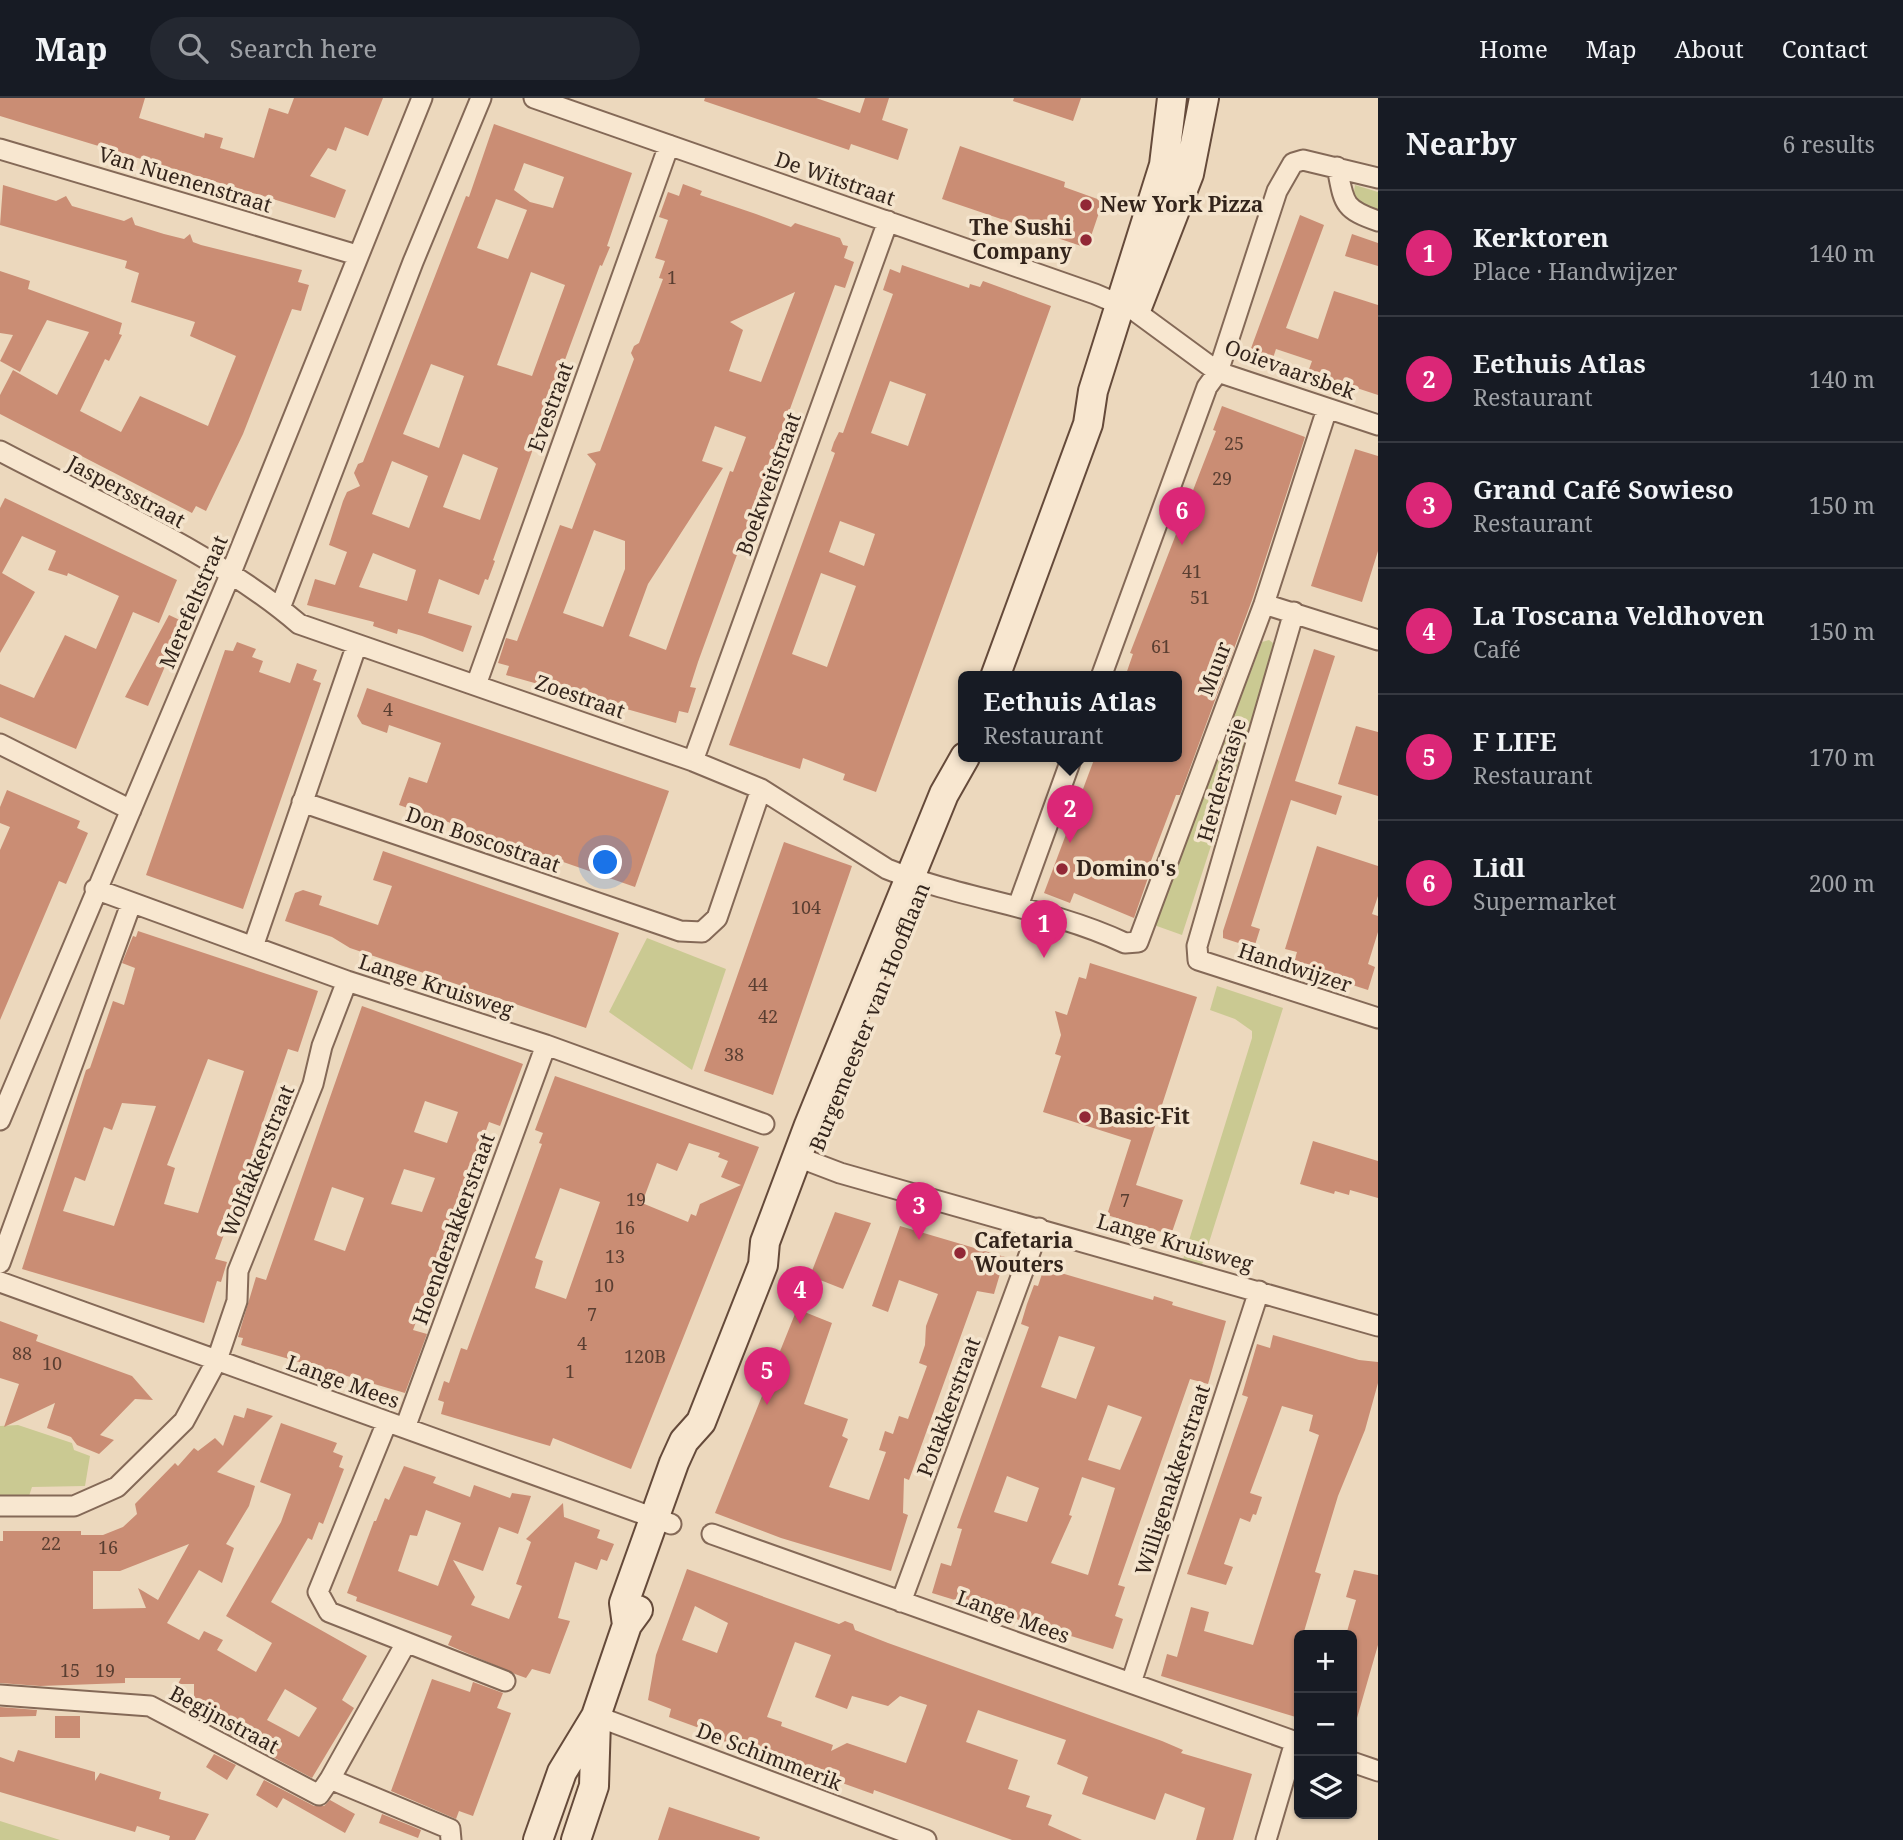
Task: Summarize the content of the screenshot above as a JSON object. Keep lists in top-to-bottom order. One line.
{"streets":{"main road":["Burgemeester van Hoofflaan"],"street":["De Witstraat","Van Nuenenstraat","Ooievaarsbek","Evestraat","Boekweitstraat","Jaspersstraat","Merefeltstraat","Muur","Zoestraat","Herderstasje","Don Boscostraat","Handwijzer","Lange Kruisweg","Wolfakkerstraat","Hoenderakkerstraat","Lange Mees","Potakkerstraat","Willigenakkerstraat","Begijnstraat","De Schimmerik"]},"crossings":[["De Witstraat","Ooievaarsbek"],["De Witstraat","Evestraat"],["De Witstraat","Boekweitstraat"],["Van Nuenenstraat","Merefeltstraat"],["Ooievaarsbek","Muur"],["Evestraat","Zoestraat"],["Boekweitstraat","Zoestraat"],["Jaspersstraat","Merefeltstraat"],["Jaspersstraat","Zoestraat"],["Merefeltstraat","Zoestraat"],["Merefeltstraat","Lange Kruisweg"],["Zoestraat","Don Boscostraat"],["Zoestraat","Burgemeester van Hoofflaan"],["Herderstasje","Handwijzer"],["Lange Kruisweg","Burgemeester van Hoofflaan"],["Lange Kruisweg","Wolfakkerstraat"],["Lange Kruisweg","Hoenderakkerstraat"],["Lange Kruisweg","Potakkerstraat"],["Lange Kruisweg","Willigenakkerstraat"],["Burgemeester van Hoofflaan","Lange Mees"],["Burgemeester van Hoofflaan","De Schimmerik"],["Wolfakkerstraat","Lange Mees"],["Hoenderakkerstraat","Lange Mees"],["Lange Mees","Potakkerstraat"],["Lange Mees","Willigenakkerstraat"]],"places":["New York Pizza","The Sushi Company","Domino's","Basic-Fit","Cafetaria Wouters"],"house_numbers":["1","25","29","41","51","61","4","104","44","42","38","19","7","16","13","10","7","4","88","120B","10","1","22","16","15","19"],"page":{"header":"Map","search":"Search here","nav":["Home","Map","About","Contact"],"heading":["Nearby","6 results"],"list":[{"mark":"1","name":"Kerktoren","note":"Place · Handwijzer","value":"140 m"},{"mark":"2","name":"Eethuis Atlas","note":"Restaurant","value":"140 m"},{"mark":"3","name":"Grand Café Sowieso","note":"Restaurant","value":"150 m"},{"mark":"4","name":"La Toscana Veldhoven","note":"Café","value":"150 m"},{"mark":"5","name":"F LIFE","note":"Restaurant","value":"170 m"},{"mark":"6","name":"Lidl","note":"Supermarket","value":"200 m"}],"pins":["6","2","1","3","4","5"],"popup":["Eethuis Atlas","Restaurant"],"map_buttons":["+","−"]}}
